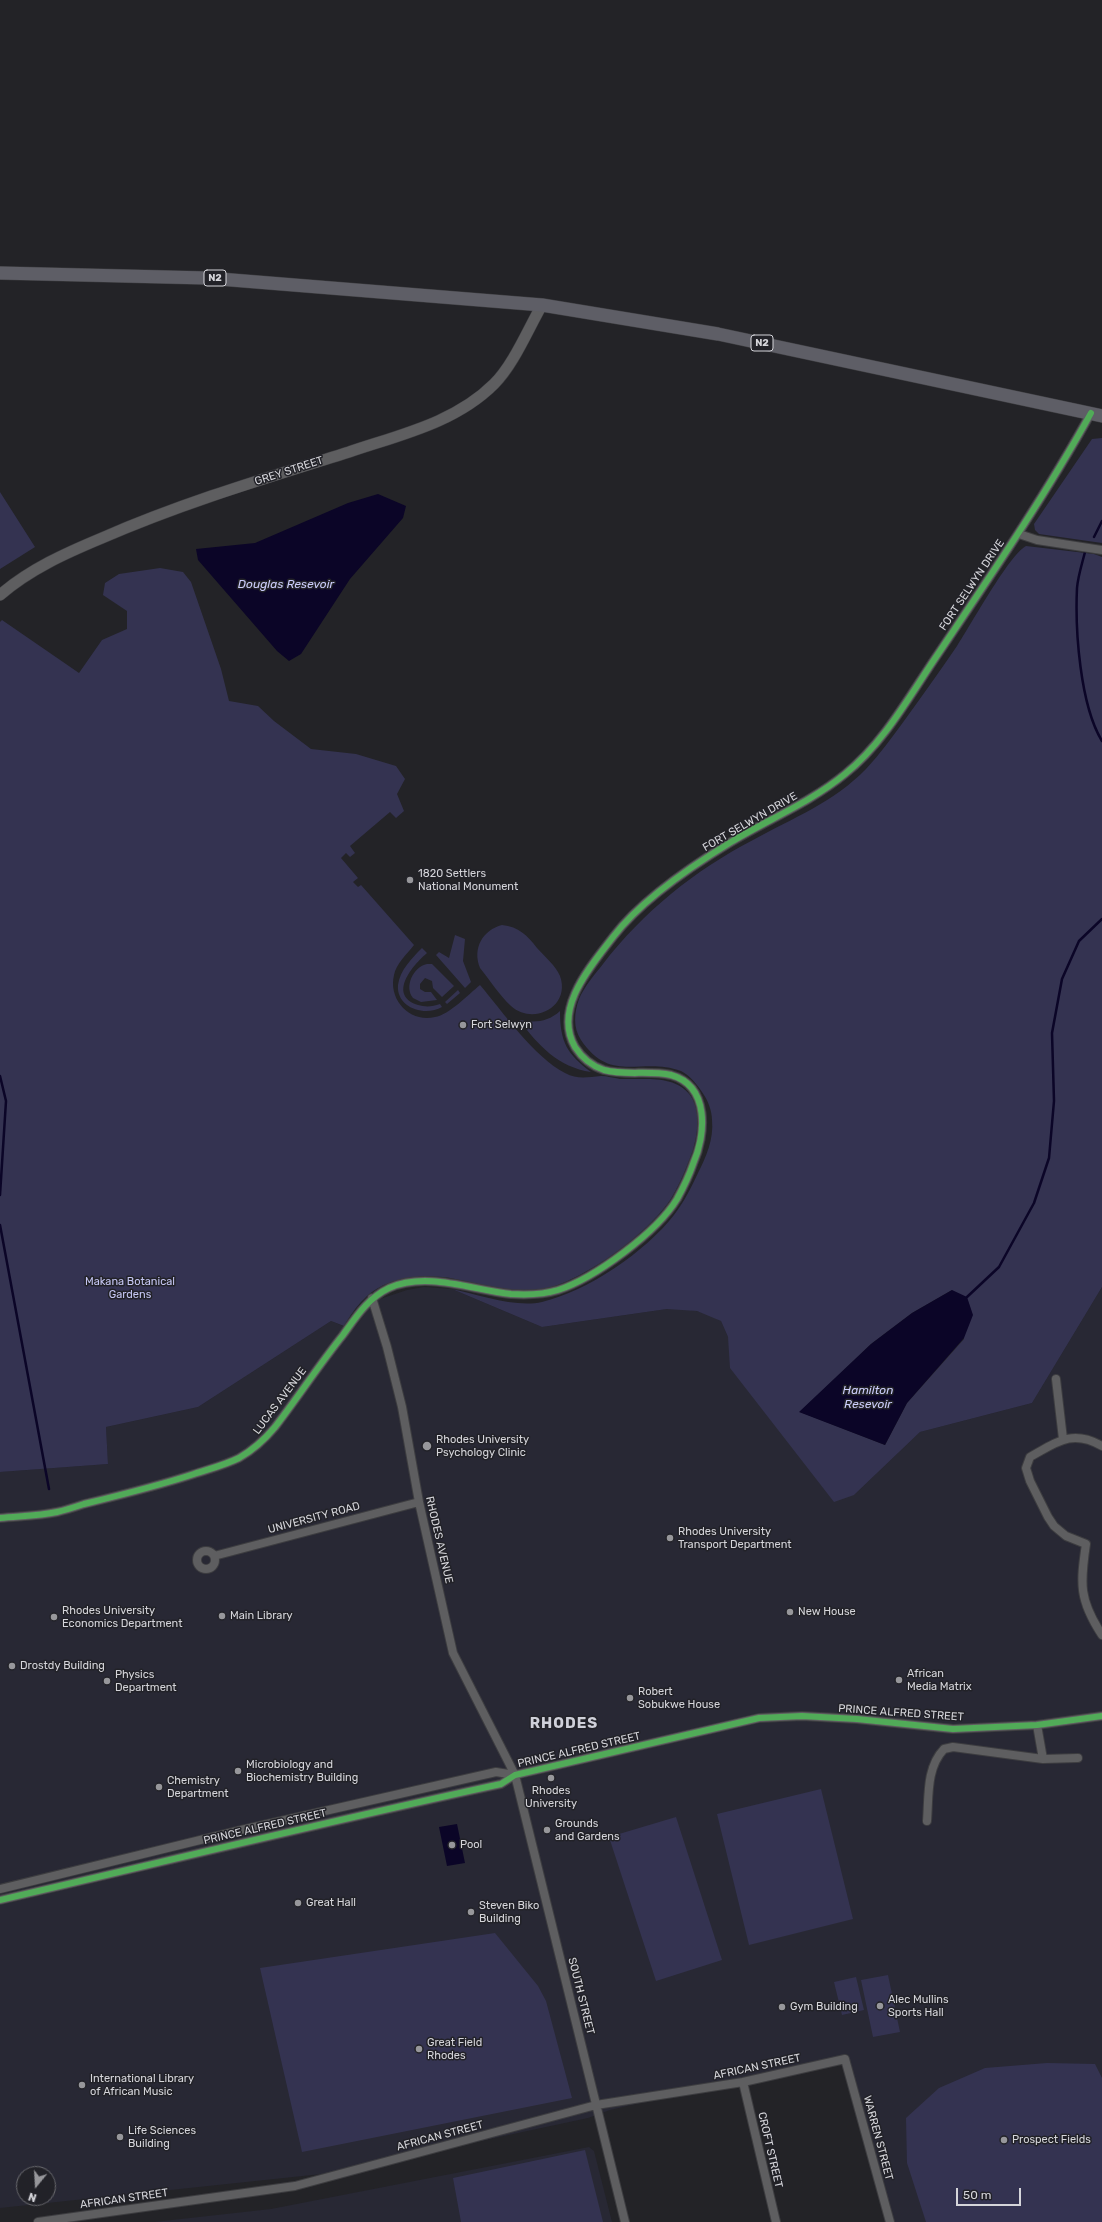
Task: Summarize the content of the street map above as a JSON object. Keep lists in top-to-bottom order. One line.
{"streets":{"highway":["N2"],"main road":["GREY STREET"],"street":["FORT SELWYN DRIVE","LUCAS AVENUE","UNIVERSITY ROAD","RHODES AVENUE","PRINCE ALFRED STREET","SOUTH STREET","AFRICAN STREET","WARREN STREET","CROFT STREET"]},"crossings":[["N2","GREY STREET"],["N2","FORT SELWYN DRIVE"],["FORT SELWYN DRIVE","LUCAS AVENUE"],["LUCAS AVENUE","RHODES AVENUE"],["UNIVERSITY ROAD","RHODES AVENUE"],["RHODES AVENUE","PRINCE ALFRED STREET"],["RHODES AVENUE","SOUTH STREET"],["PRINCE ALFRED STREET","SOUTH STREET"],["SOUTH STREET","AFRICAN STREET"],["AFRICAN STREET","WARREN STREET"],["AFRICAN STREET","CROFT STREET"]],"districts":["RHODES"],"water":["Douglas Resevoir","Hamilton Resevoir"],"parks":["Makana Botanical Gardens"],"places":["1820 Settlers National Monument","Fort Selwyn","Rhodes University Psychology Clinic","Rhodes University Transport Department","New House","Main Library","Rhodes University Economics Department","Drostdy Building","African Media Matrix","Physics Department","Robert Sobukwe House","Microbiology and Biochemistry Building","Rhodes University","Chemistry Department","Grounds and Gardens","Pool","Great Hall","Steven Biko Building","Alec Mullins Sports Hall","Gym Building","Great Field Rhodes","International Library of African Music","Life Sciences Building","Prospect Fields"],"scale_bar":"50 m","north":"bottom"}
